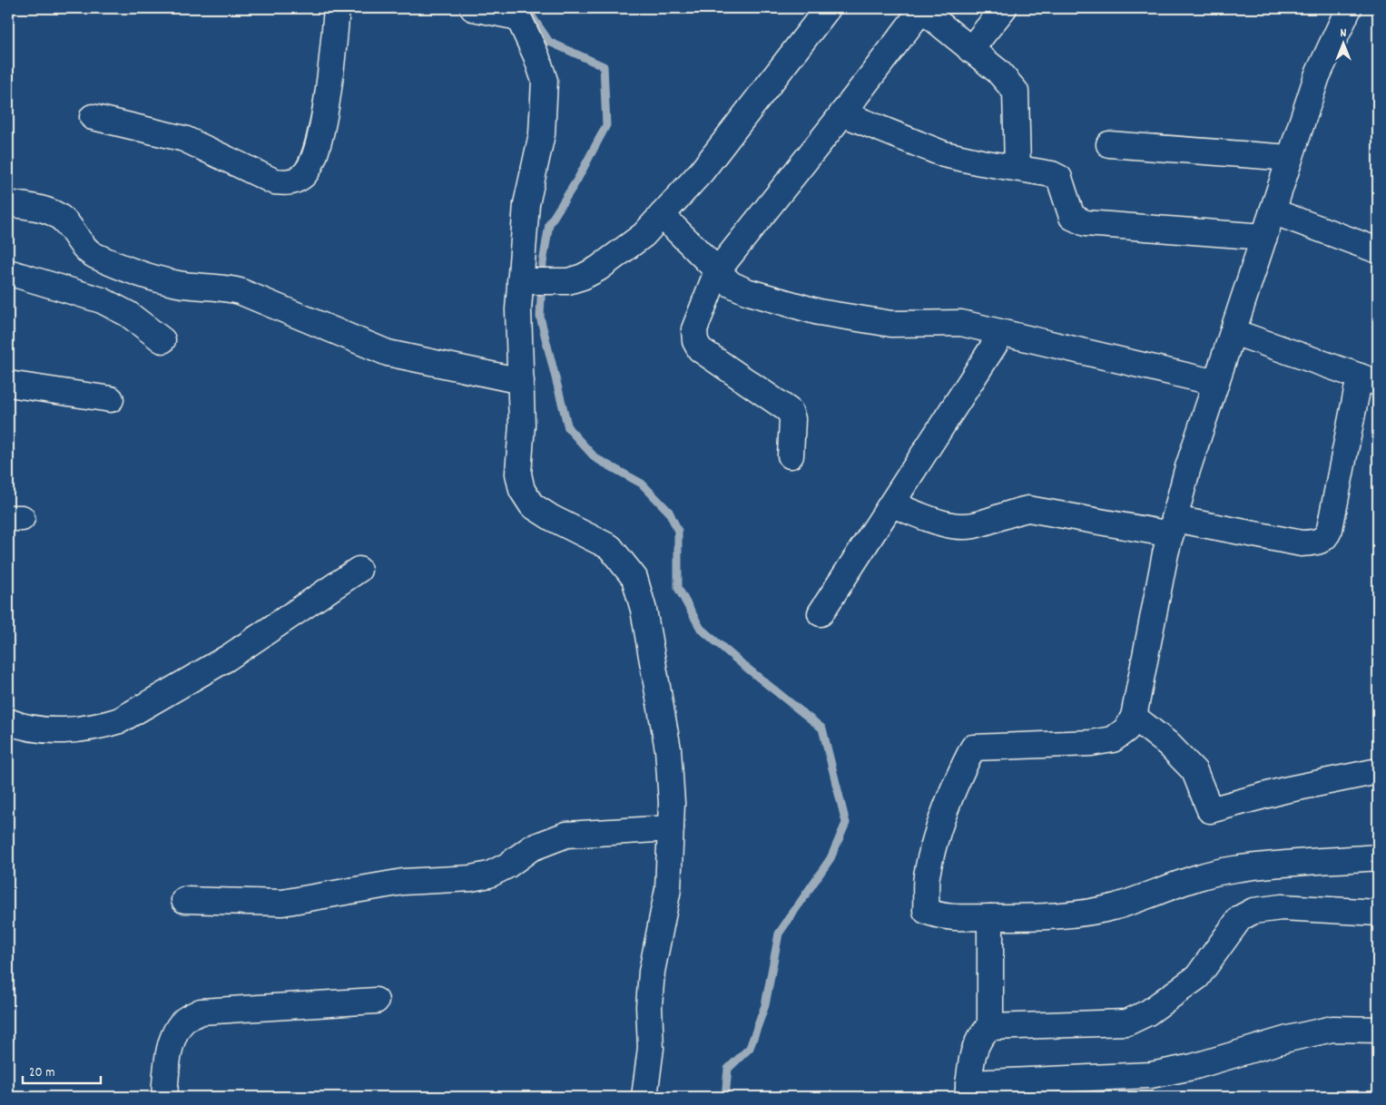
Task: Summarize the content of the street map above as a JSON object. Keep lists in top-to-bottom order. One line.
{"scale_bar":"20 m","north":"top"}
